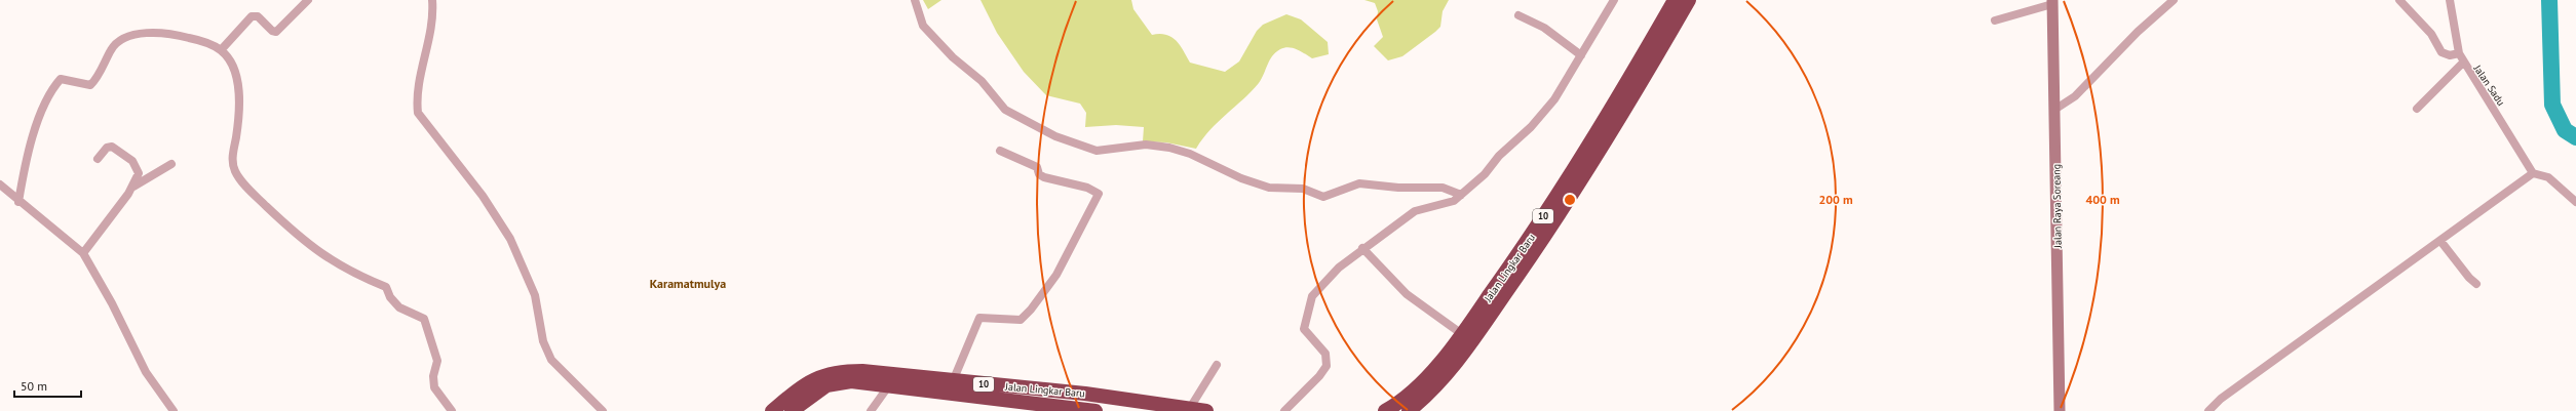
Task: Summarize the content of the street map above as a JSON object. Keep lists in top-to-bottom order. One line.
{"streets":{"highway":["10","Jalan Lingkar Baru"],"main road":["Jalan Raya Soreang"],"street":["Jalan Sadu"]},"districts":["Karamatmulya"],"scale_bar":"50 m","rings":["200 m","400 m"]}
